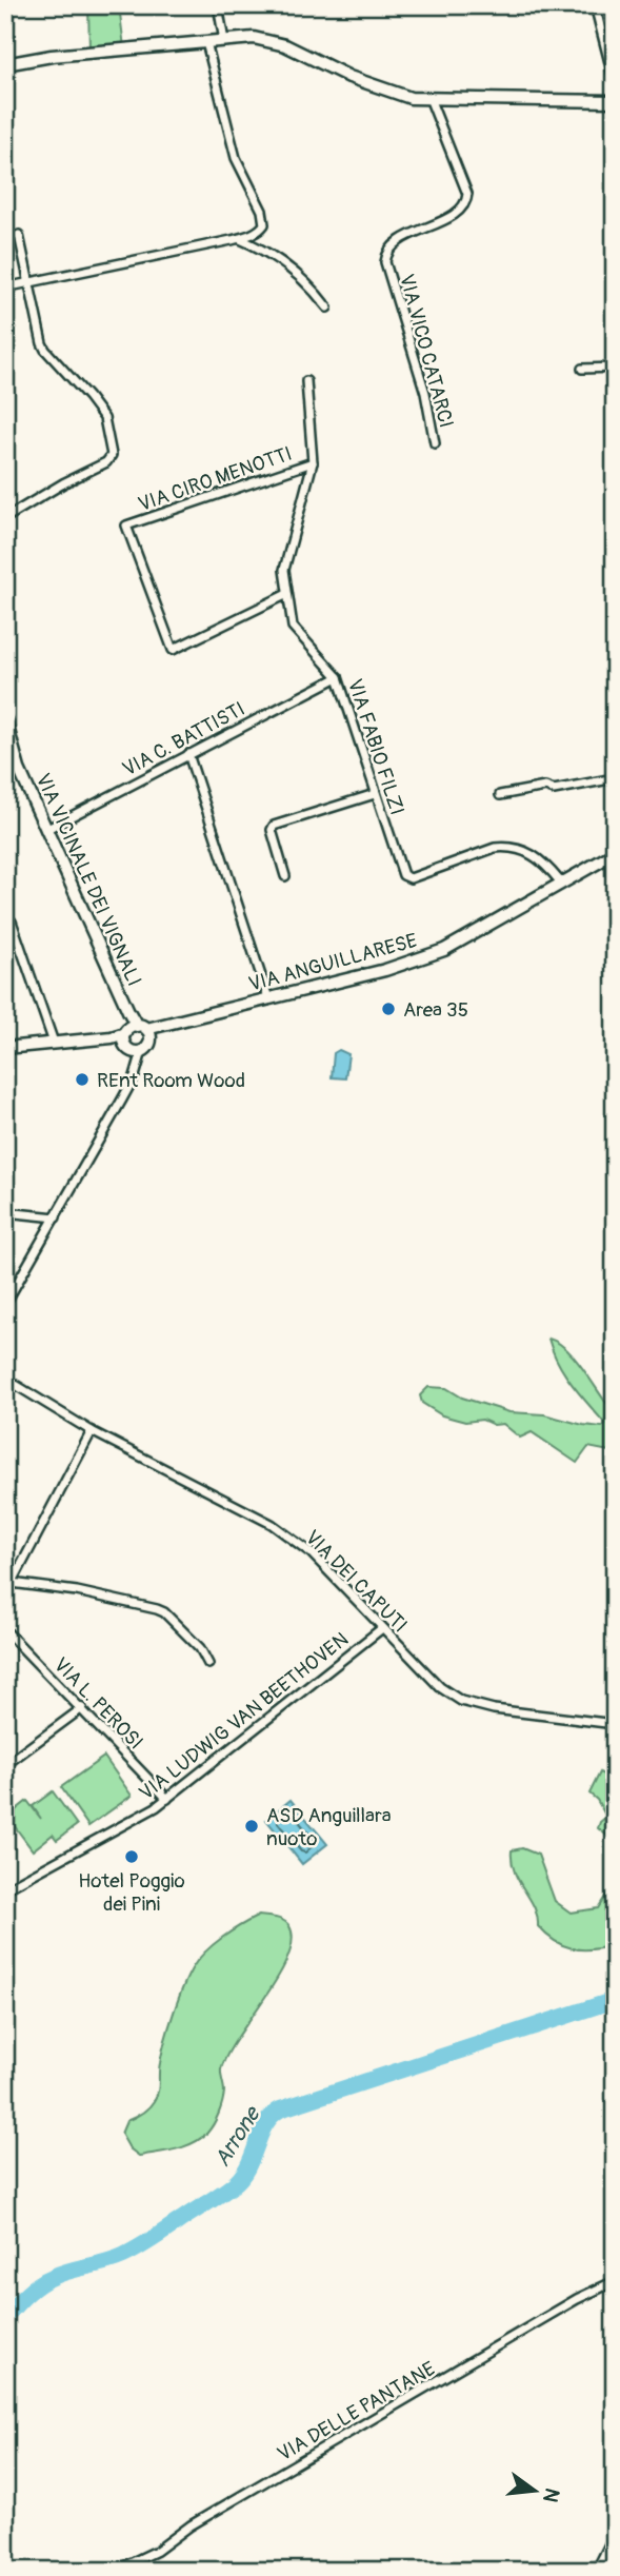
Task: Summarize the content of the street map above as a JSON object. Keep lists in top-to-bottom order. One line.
{"streets":{"street":["VIA VICO CATARCI","VIA CIRO MENOTTI","VIA C. BATTISTI","VIA FABIO FILZI","VIA VICINALE DEI VIGNALI","VIA ANGUILLARESE","VIA DEI CAPUTI","VIA L. PEROSI","VIA LUDWIG VAN BEETHOVEN","VIA DELLE PANTANE"]},"crossings":[["VIA CIRO MENOTTI","VIA FABIO FILZI"],["VIA C. BATTISTI","VIA FABIO FILZI"],["VIA C. BATTISTI","VIA VICINALE DEI VIGNALI"],["VIA FABIO FILZI","VIA ANGUILLARESE"],["VIA VICINALE DEI VIGNALI","VIA ANGUILLARESE"],["VIA DEI CAPUTI","VIA LUDWIG VAN BEETHOVEN"],["VIA L. PEROSI","VIA LUDWIG VAN BEETHOVEN"]],"water":["Arrone"],"places":["Area 35","REnt Room Wood","ASD Anguillara nuoto","Hotel Poggio dei Pini"],"north":"right"}
